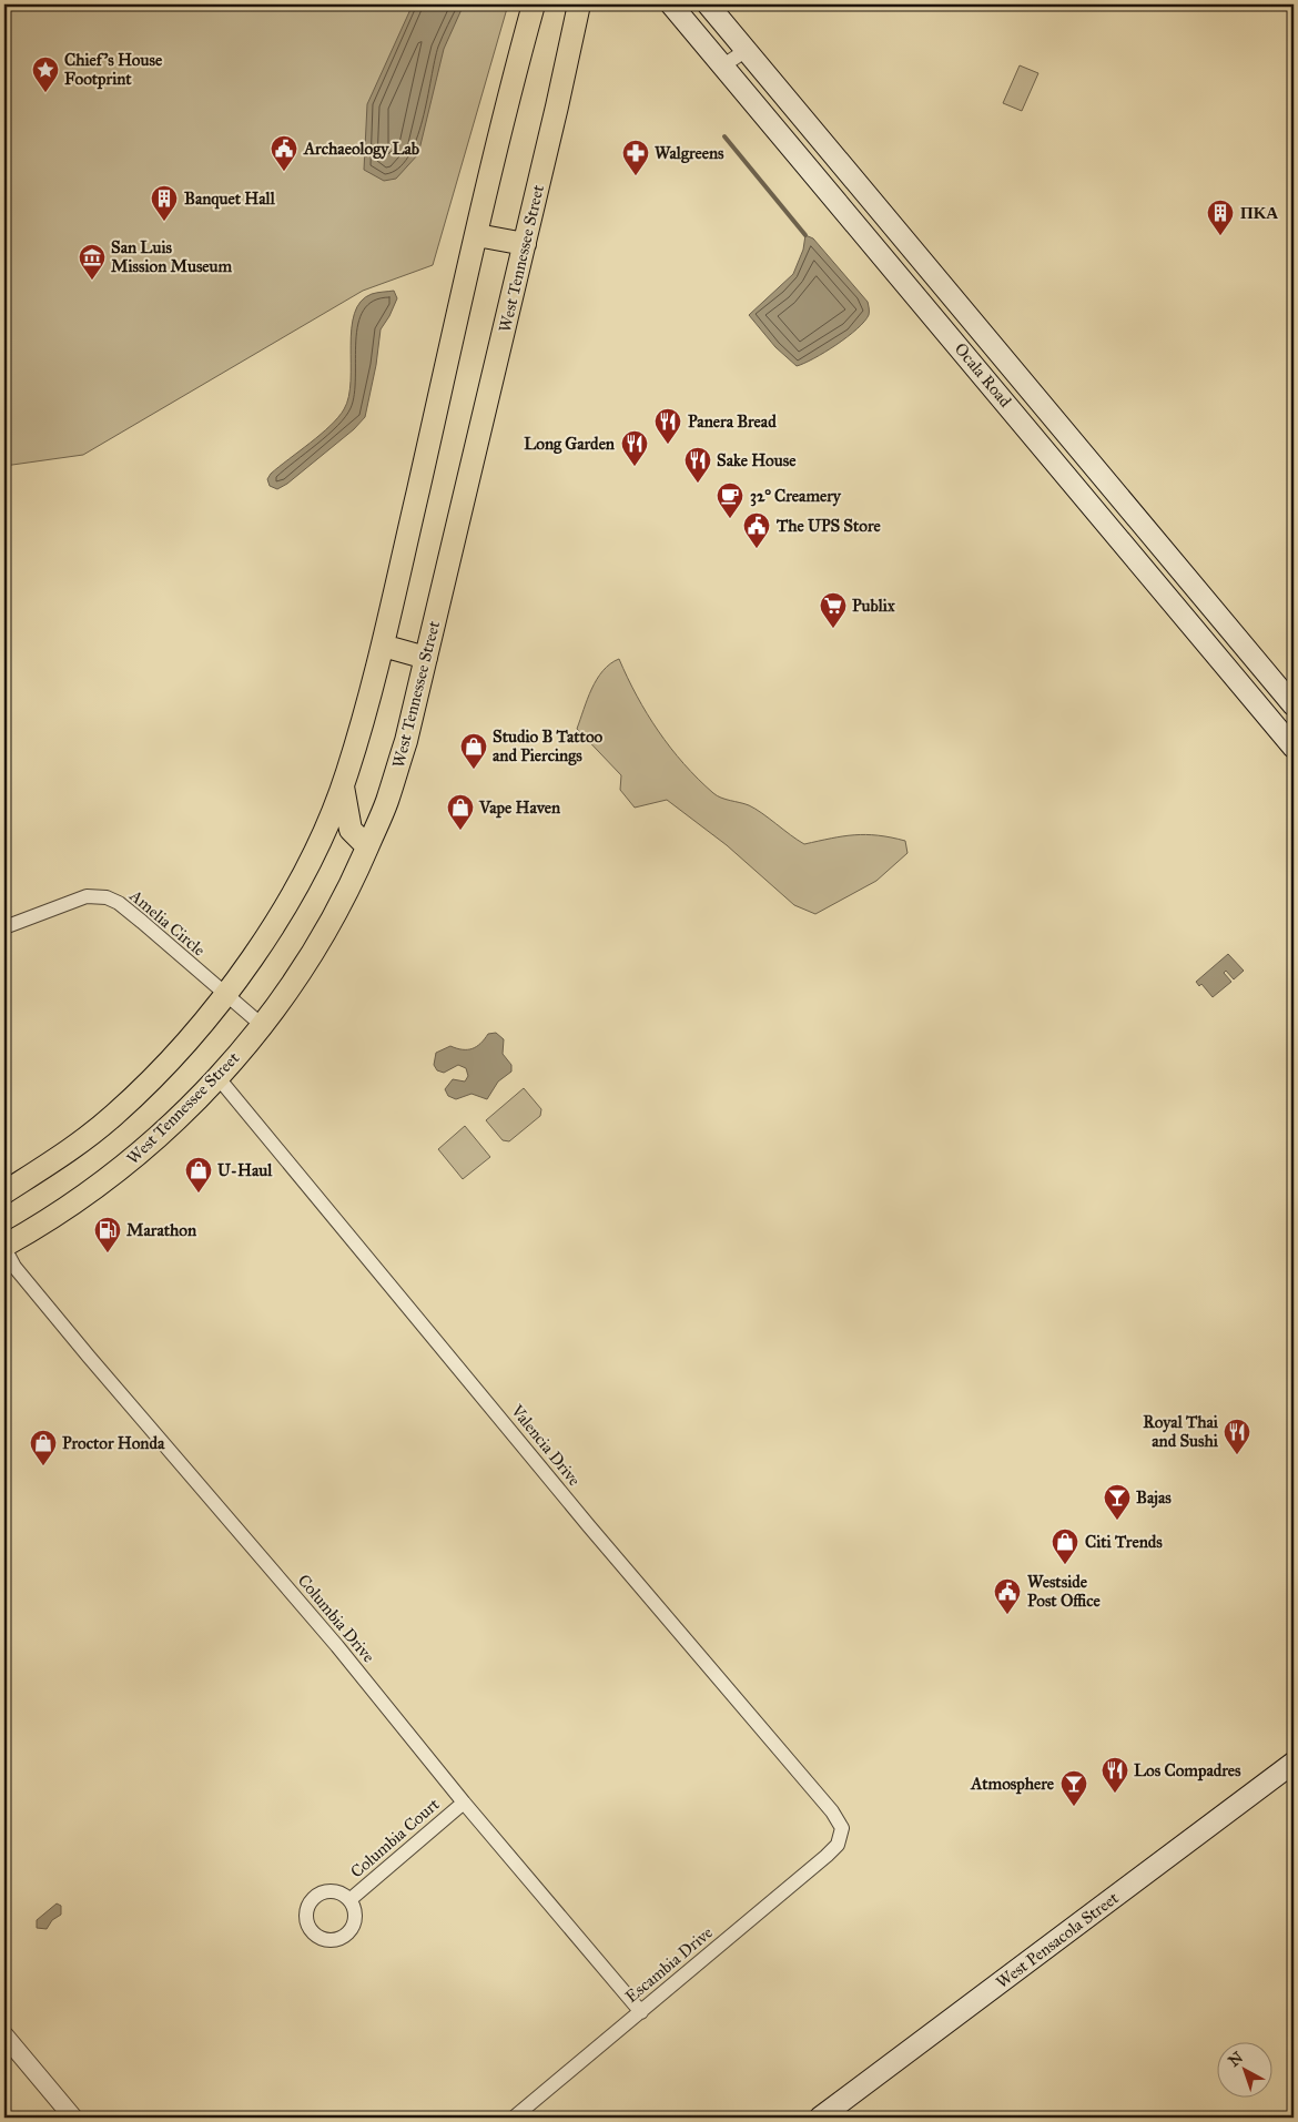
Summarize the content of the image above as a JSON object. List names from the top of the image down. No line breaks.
{"streets":{"main road":["West Tennessee Street","Ocala Road","West Pensacola Street"],"street":["Amelia Circle","Valencia Drive","Columbia Drive","Columbia Court","Escambia Drive"]},"crossings":[["West Tennessee Street","Amelia Circle"],["West Tennessee Street","Valencia Drive"],["West Tennessee Street","Columbia Drive"],["Valencia Drive","Escambia Drive"],["Columbia Drive","Columbia Court"],["Columbia Drive","Escambia Drive"]],"places":{"place":["Chief's House Footprint"],"public building":["Archaeology Lab","The UPS Store","Westside Post Office"],"pharmacy":["Walgreens"],"building":["Banquet Hall","ΠΚΑ"],"museum":["San Luis Mission Museum"],"restaurant":["Panera Bread","Long Garden","Sake House","Royal Thai and Sushi","Los Compadres"],"cafe":["32° Creamery"],"supermarket":["Publix"],"shop":["Studio B Tattoo and Piercings","Vape Haven","U-Haul","Proctor Honda","Citi Trends"],"fuel station":["Marathon"],"bar":["Bajas","Atmosphere"]},"north":"top left"}
